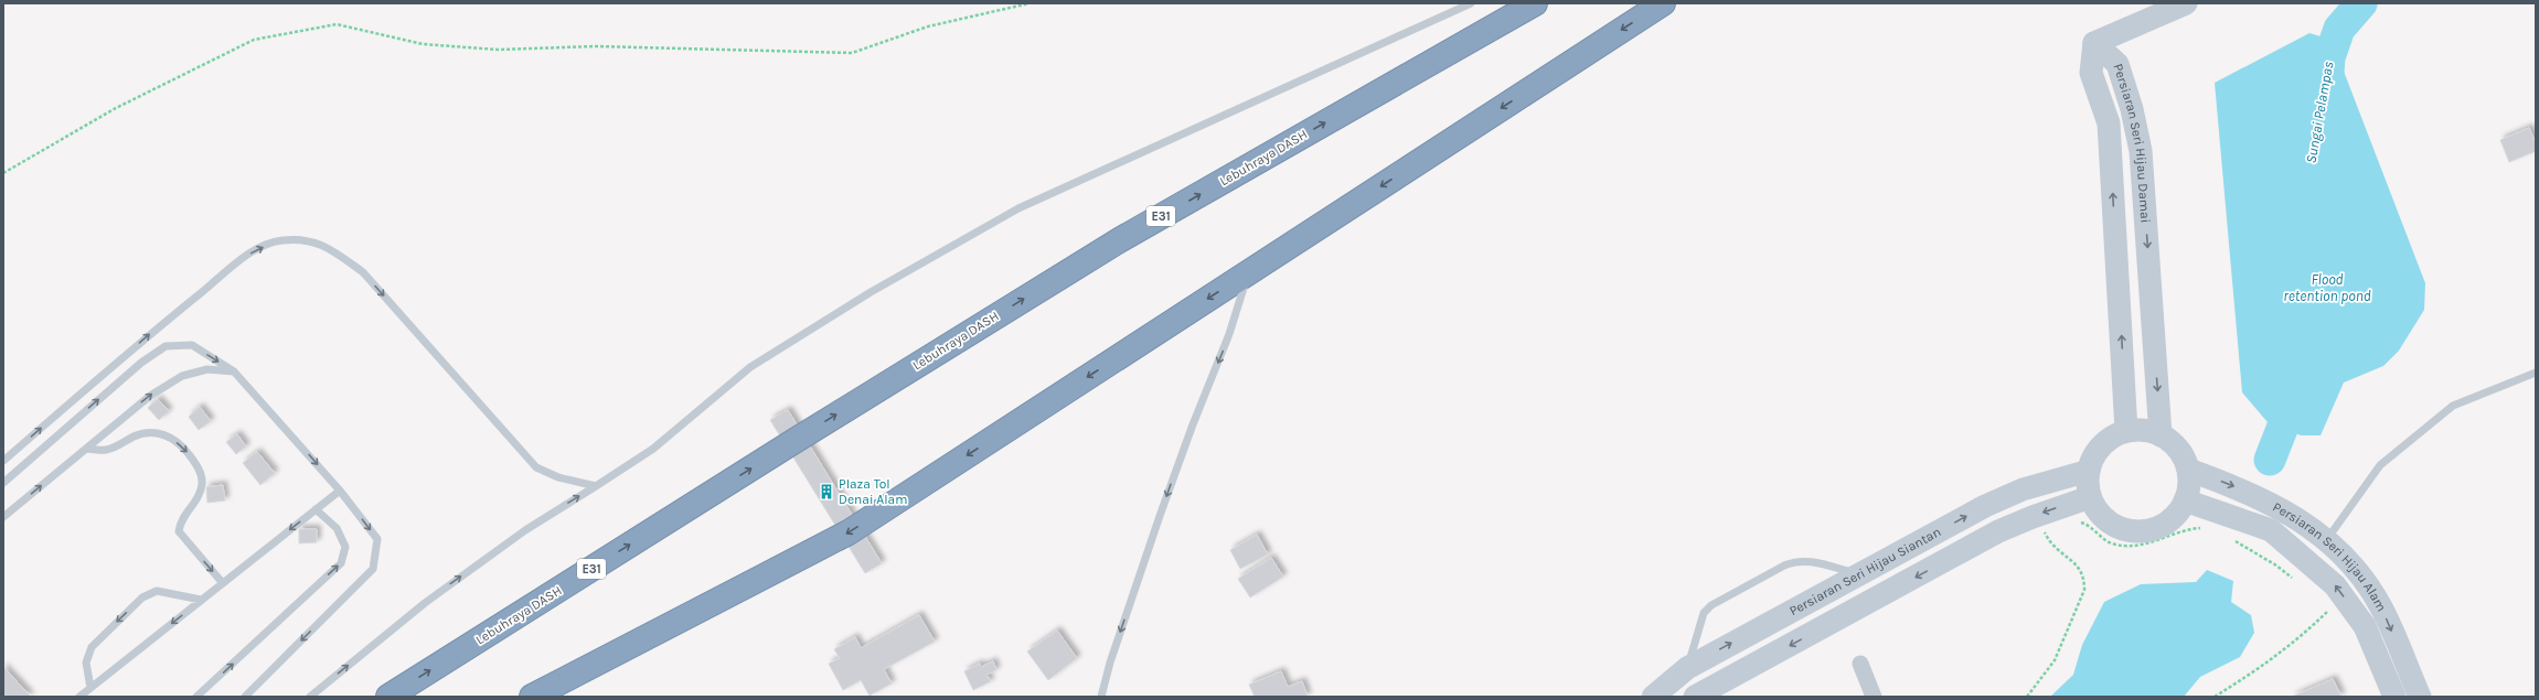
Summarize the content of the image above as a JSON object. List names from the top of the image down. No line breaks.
{"streets":{"highway":["Lebuhraya DASH","E31"],"street":["Persiaran Seri Hijau Damai","Persiaran Seri Hijau Alam","Persiaran Seri Hijau Siantan"]},"crossings":[["Persiaran Seri Hijau Damai","Persiaran Seri Hijau Alam"],["Persiaran Seri Hijau Damai","Persiaran Seri Hijau Siantan"],["Persiaran Seri Hijau Alam","Persiaran Seri Hijau Siantan"]],"water":["Sungai Pelampas","Flood retention pond"],"places":{"building":["Plaza Tol Denai Alam"]}}
